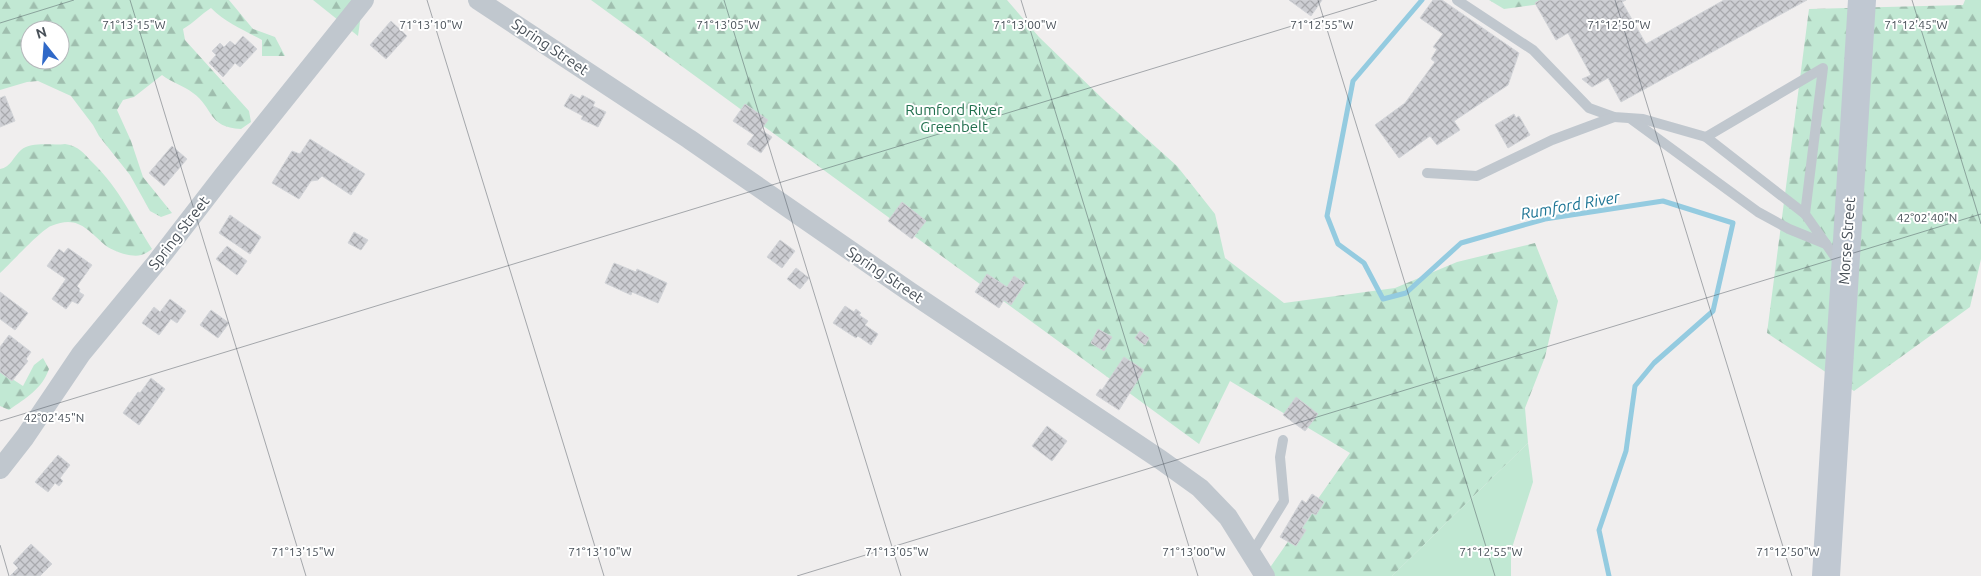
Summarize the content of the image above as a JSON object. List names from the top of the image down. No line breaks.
{"streets":{"street":["Spring Street","Morse Street"]},"water":["Rumford River"],"parks":["Rumford River Greenbelt"],"north":"top","coordinates":["71°13'15\"W","71°13'10\"W","71°13'05\"W","71°13'00\"W","71°12'55\"W","71°12'50\"W","71°12'45\"W","42°02'40\"N","42°02'45\"N"]}
